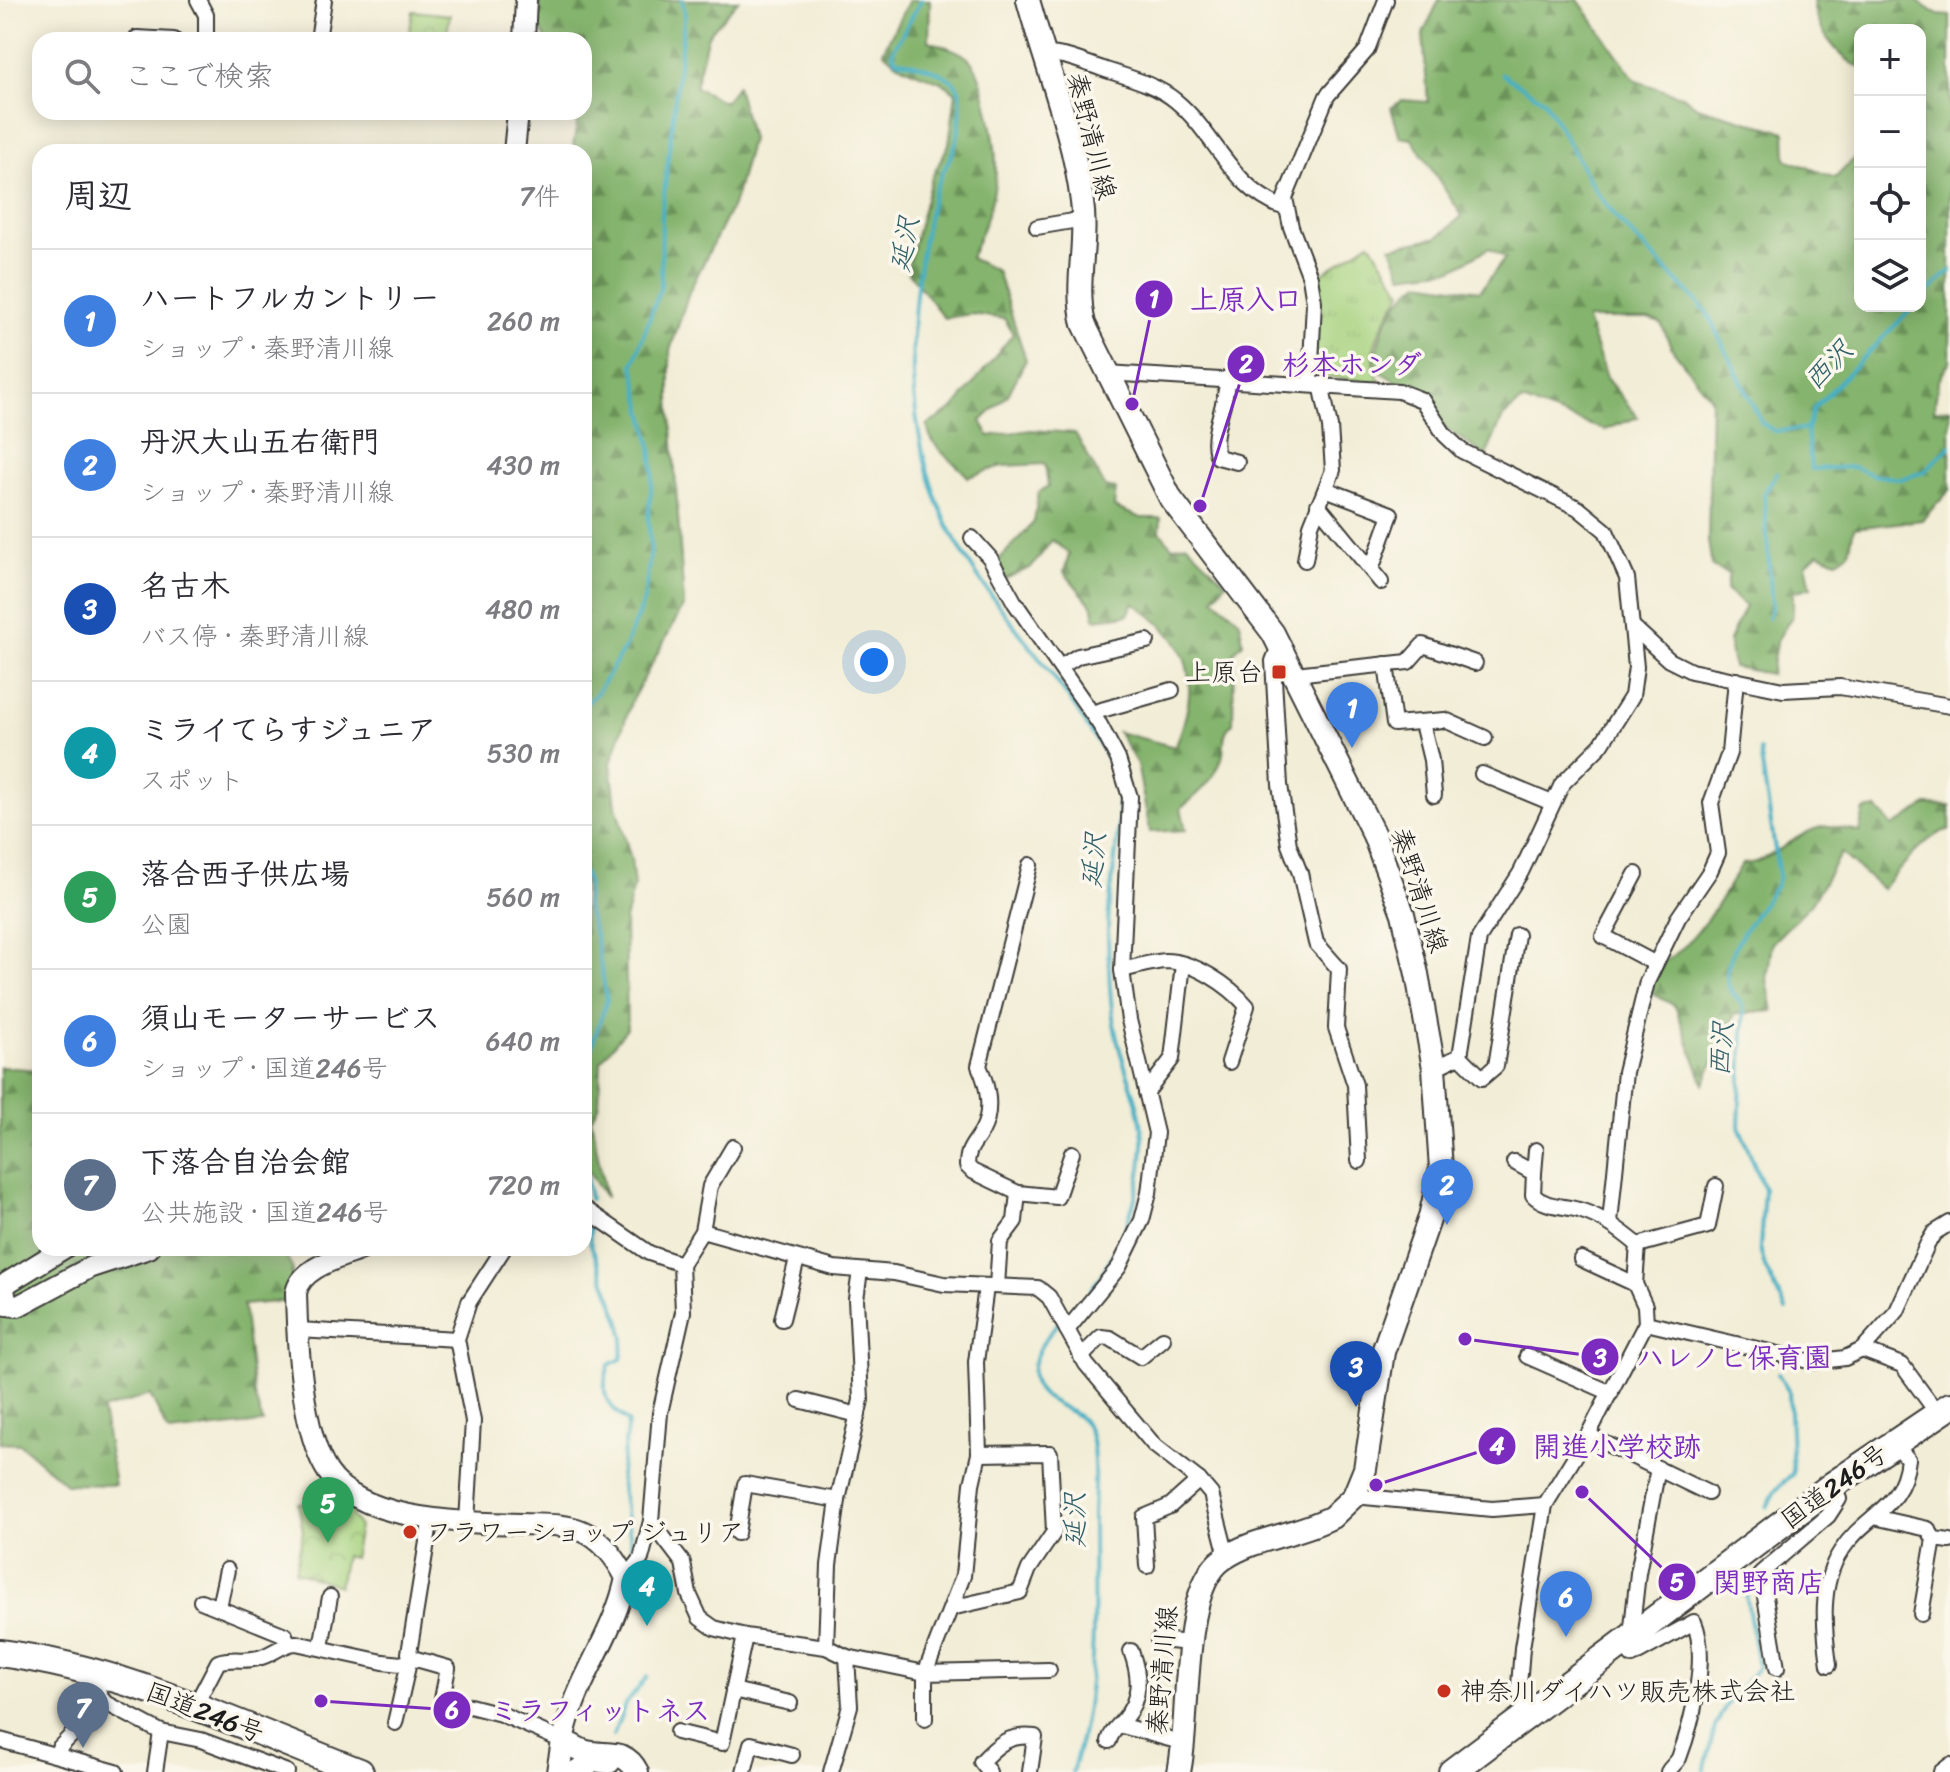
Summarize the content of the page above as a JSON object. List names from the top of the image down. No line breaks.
{"streets":{"highway":["国道246号"],"main road":["秦野清川線"]},"water":["延沢","西沢"],"places":{"other":["上原入口","杉本ホンダ","ハレノヒ保育園","開進小学校跡","関野商店","フラワーショップ ジュリア","神奈川ダイハツ販売株式会社","ミラフィットネス"],"transit":["上原台"]},"page":{"map_buttons":["+","−"],"search":"ここで検索","heading":["周辺","7件"],"list":[{"mark":"1","name":"ハートフルカントリー","note":"ショップ · 秦野清川線","value":"260 m"},{"mark":"2","name":"丹沢大山五右衛門","note":"ショップ · 秦野清川線","value":"430 m"},{"mark":"3","name":"名古木","note":"バス停 · 秦野清川線","value":"480 m"},{"mark":"4","name":"ミライてらすジュニア","note":"スポット","value":"530 m"},{"mark":"5","name":"落合西子供広場","note":"公園","value":"560 m"},{"mark":"6","name":"須山モーターサービス","note":"ショップ · 国道246号","value":"640 m"},{"mark":"7","name":"下落合自治会館","note":"公共施設 · 国道246号","value":"720 m"}],"pins":["1","2","3","5","4","6","7"]}}
